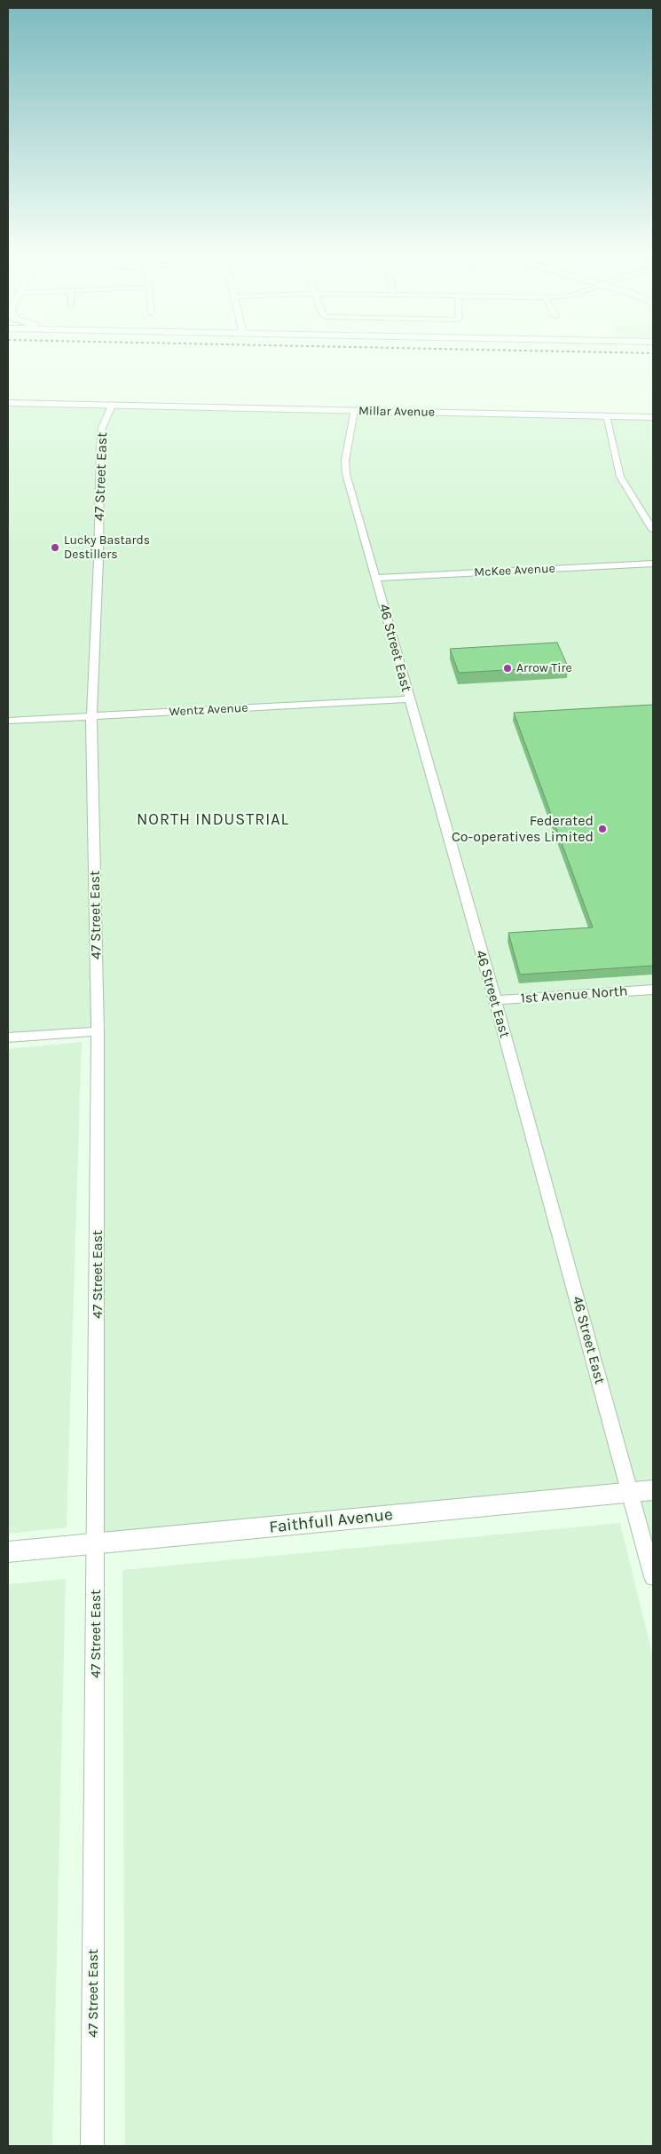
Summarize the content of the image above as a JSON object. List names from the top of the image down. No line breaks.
{"streets":{"street":["Millar Avenue","47 Street East","McKee Avenue","46 Street East","Wentz Avenue","1st Avenue North","Faithfull Avenue"]},"crossings":[["Millar Avenue","47 Street East"],["Millar Avenue","46 Street East"],["47 Street East","Wentz Avenue"],["47 Street East","Faithfull Avenue"],["McKee Avenue","46 Street East"],["46 Street East","Wentz Avenue"],["46 Street East","1st Avenue North"],["46 Street East","Faithfull Avenue"]],"districts":["NORTH INDUSTRIAL"],"places":["Lucky Bastards Destillers","Arrow Tire","Federated Co-operatives Limited"]}
